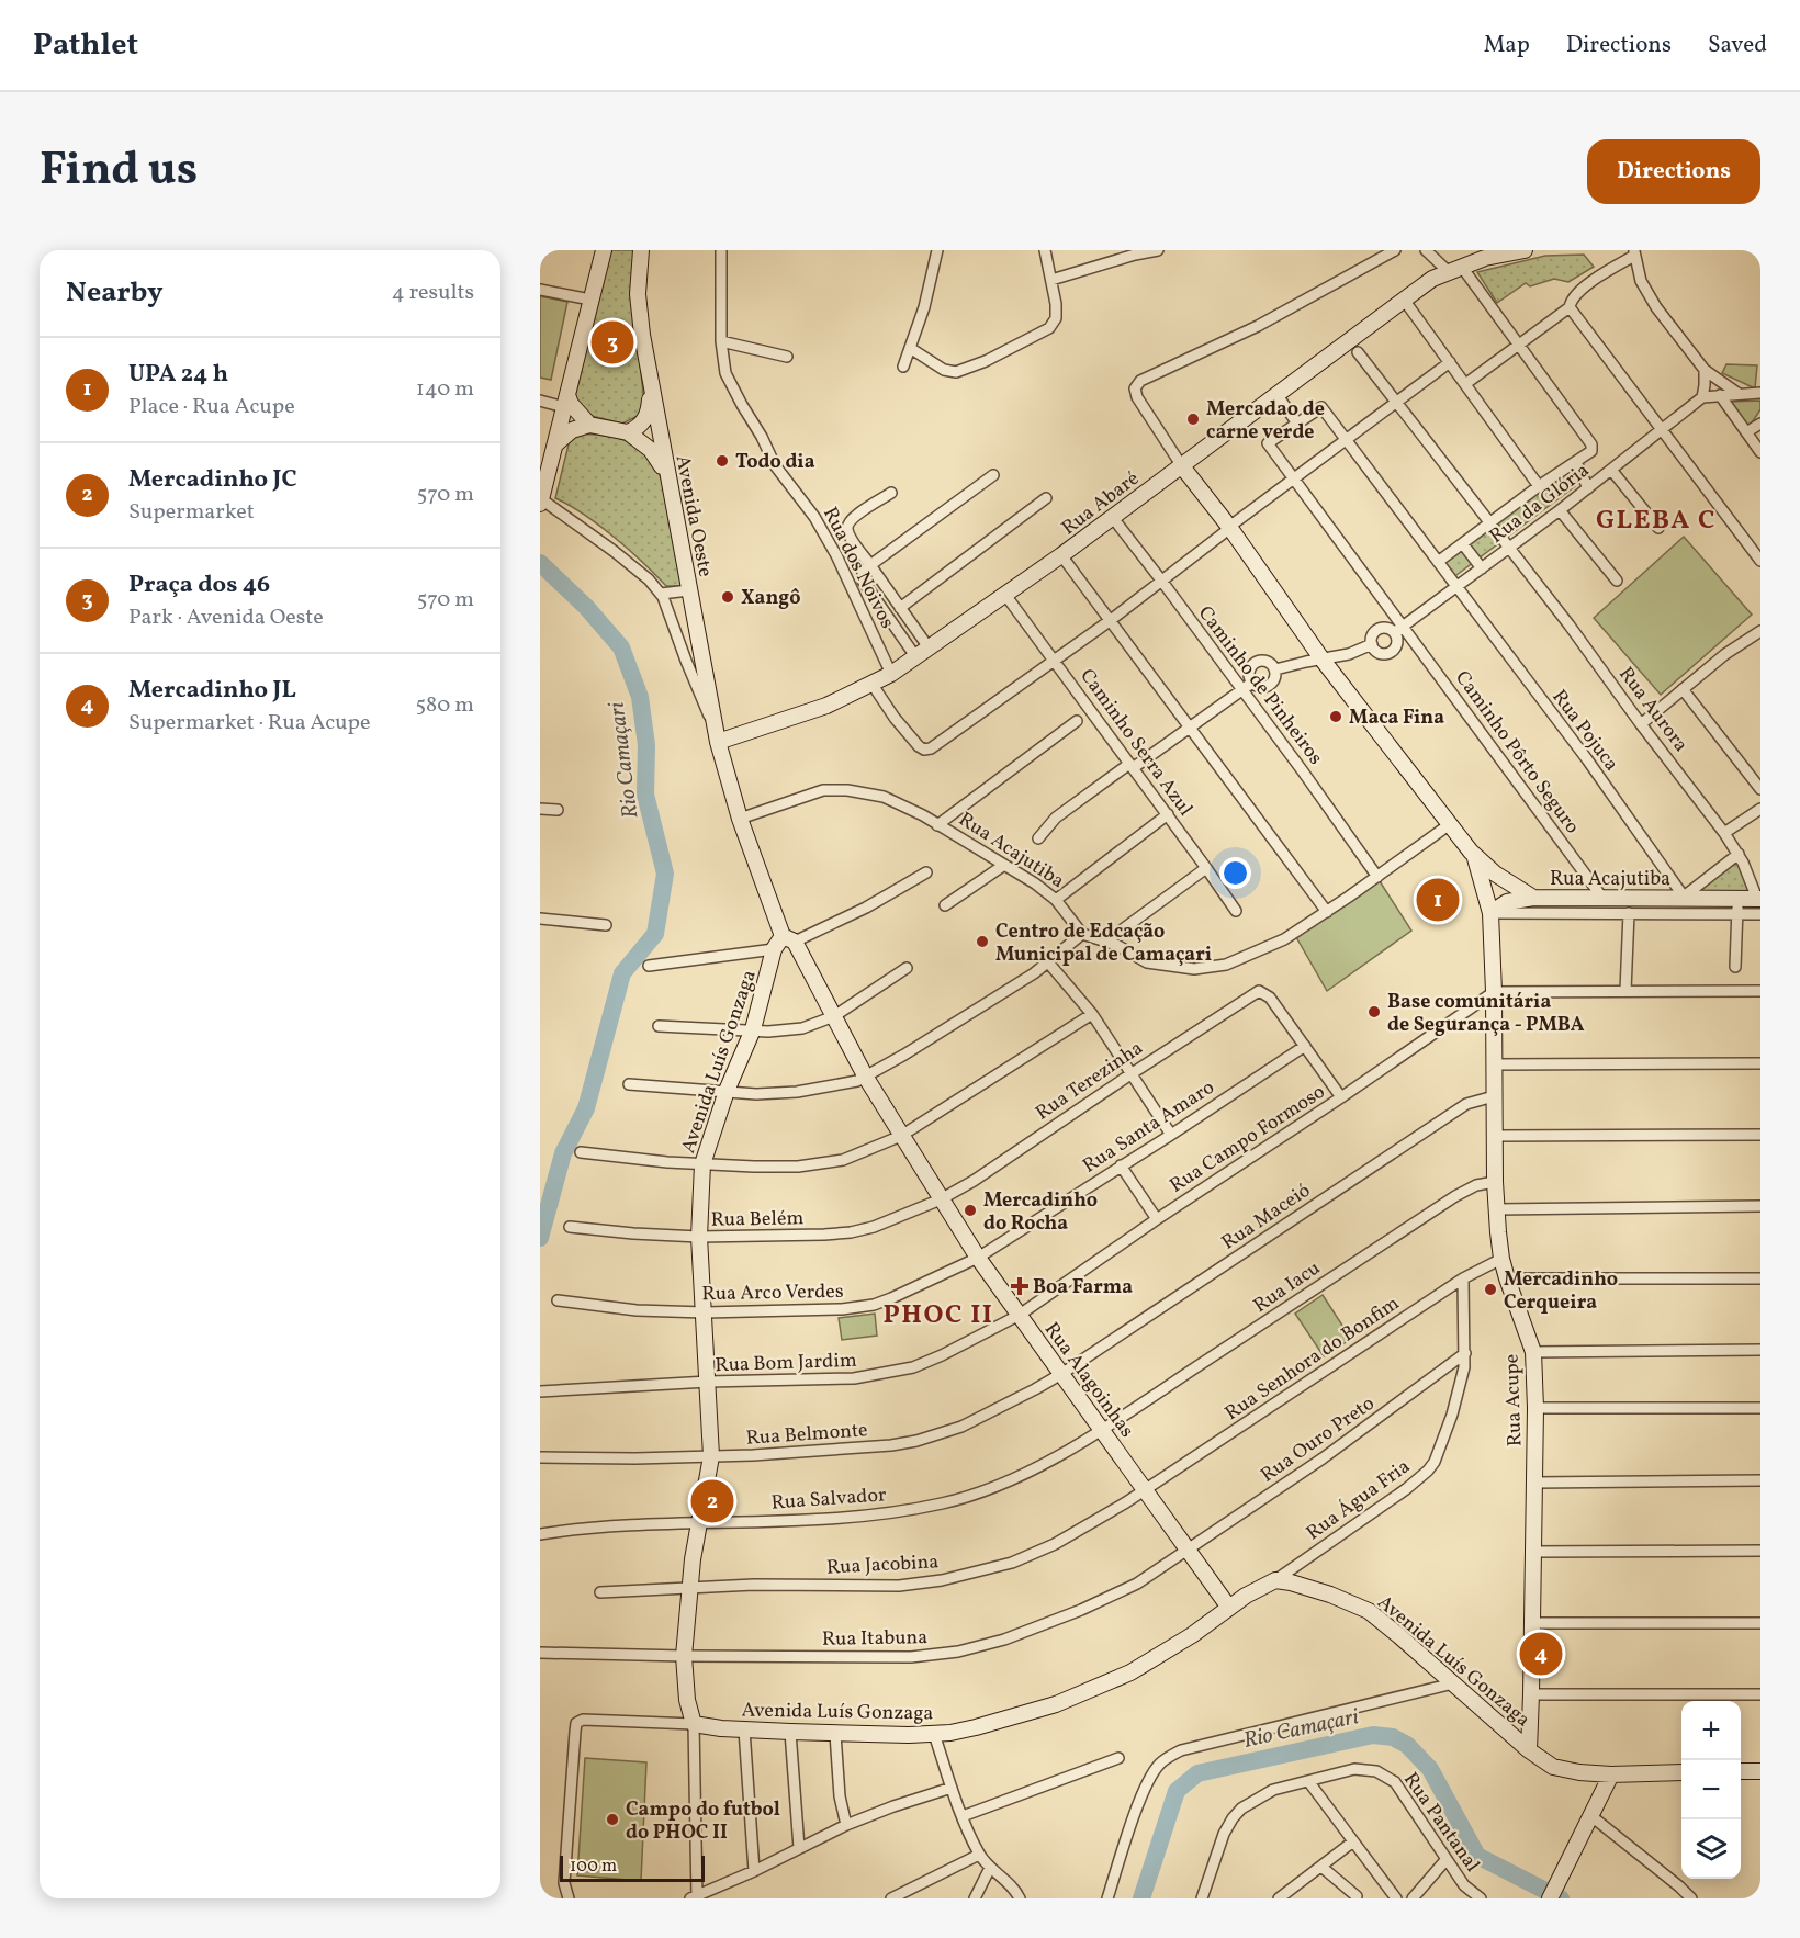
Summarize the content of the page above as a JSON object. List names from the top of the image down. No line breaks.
{"streets":{"street":["Rua Abaré","Rua da Glória","Avenida Oeste","Rua dos Noivos","Caminho de Pinheiros","Rua Aurora","Rua Pojuca","Caminho Serra Azul","Caminho Pôrto Seguro","Rua Acajutiba","Avenida Luís Gonzaga","Rua Terezinha","Rua Santa Amaro","Rua Campo Formoso","Rua Maceió","Rua Belém","Rua Iacu","Rua Arco Verdes","Rua Senhora do Bonfim","Rua Bom Jardim","Rua Alagoinhas","Rua Acupe","Rua Belmonte","Rua Ouro Preto","Rua Salvador","Rua Água Fria","Rua Jacobina","Rua Itabuna","Rua Pantanal"]},"crossings":[["Rua Abaré","Avenida Oeste"],["Rua Abaré","Rua dos Noivos"],["Rua Abaré","Caminho de Pinheiros"],["Rua Abaré","Caminho Serra Azul"],["Rua Abaré","Rua Acajutiba"],["Rua da Glória","Rua Aurora"],["Rua da Glória","Rua Pojuca"],["Rua da Glória","Caminho Pôrto Seguro"],["Avenida Oeste","Rua Acajutiba"],["Avenida Oeste","Avenida Luís Gonzaga"],["Avenida Oeste","Rua Alagoinhas"],["Rua Aurora","Rua Acajutiba"],["Rua Pojuca","Caminho Pôrto Seguro"],["Rua Pojuca","Rua Acajutiba"],["Caminho Pôrto Seguro","Rua Acajutiba"],["Rua Acajutiba","Rua Acupe"],["Avenida Luís Gonzaga","Rua Belém"],["Avenida Luís Gonzaga","Rua Arco Verdes"],["Avenida Luís Gonzaga","Rua Bom Jardim"],["Avenida Luís Gonzaga","Rua Alagoinhas"],["Avenida Luís Gonzaga","Rua Acupe"],["Avenida Luís Gonzaga","Rua Belmonte"],["Avenida Luís Gonzaga","Rua Salvador"],["Avenida Luís Gonzaga","Rua Água Fria"],["Avenida Luís Gonzaga","Rua Jacobina"],["Avenida Luís Gonzaga","Rua Itabuna"],["Rua Terezinha","Rua Santa Amaro"],["Rua Terezinha","Rua Belém"],["Rua Terezinha","Rua Alagoinhas"],["Rua Santa Amaro","Rua Arco Verdes"],["Rua Santa Amaro","Rua Alagoinhas"],["Rua Campo Formoso","Rua Bom Jardim"],["Rua Campo Formoso","Rua Alagoinhas"],["Rua Campo Formoso","Rua Acupe"],["Rua Maceió","Rua Alagoinhas"],["Rua Maceió","Rua Acupe"],["Rua Maceió","Rua Belmonte"],["Rua Belém","Rua Alagoinhas"],["Rua Iacu","Rua Alagoinhas"],["Rua Iacu","Rua Acupe"],["Rua Iacu","Rua Salvador"],["Rua Arco Verdes","Rua Alagoinhas"],["Rua Senhora do Bonfim","Rua Alagoinhas"],["Rua Senhora do Bonfim","Rua Acupe"],["Rua Senhora do Bonfim","Rua Água Fria"],["Rua Senhora do Bonfim","Rua Jacobina"],["Rua Bom Jardim","Rua Alagoinhas"],["Rua Alagoinhas","Rua Belmonte"],["Rua Alagoinhas","Rua Ouro Preto"],["Rua Alagoinhas","Rua Salvador"],["Rua Alagoinhas","Rua Jacobina"],["Rua Alagoinhas","Rua Itabuna"],["Rua Ouro Preto","Rua Água Fria"],["Rua Ouro Preto","Rua Itabuna"]],"districts":["GLEBA C","PHOC II"],"water":["Rio Camaçari"],"places":{"other":["Mercadao de carne verde","Todo dia","Xangô","Maca Fina","Centro de Edcação Municipal de Camaçari","Base comunitária de Segurança - PMBA","Mercadinho do Rocha","Mercadinho Cerqueira","Campo do futbol do PHOC II"],"health":["Boa Farma"]},"scale_bar":"100 m","page":{"header":"Pathlet","nav":["Map","Directions","Saved"],"title":"Find us","buttons":"Directions","heading":["Nearby","4 results"],"pins":["3","1","2","4"],"list":[{"mark":"1","name":"UPA 24 h","note":"Place · Rua Acupe","value":"140 m"},{"mark":"2","name":"Mercadinho JC","note":"Supermarket","value":"570 m"},{"mark":"3","name":"Praça dos 46","note":"Park · Avenida Oeste","value":"570 m"},{"mark":"4","name":"Mercadinho JL","note":"Supermarket · Rua Acupe","value":"580 m"}],"map_buttons":["+","−"],"scale":"100 m"}}
